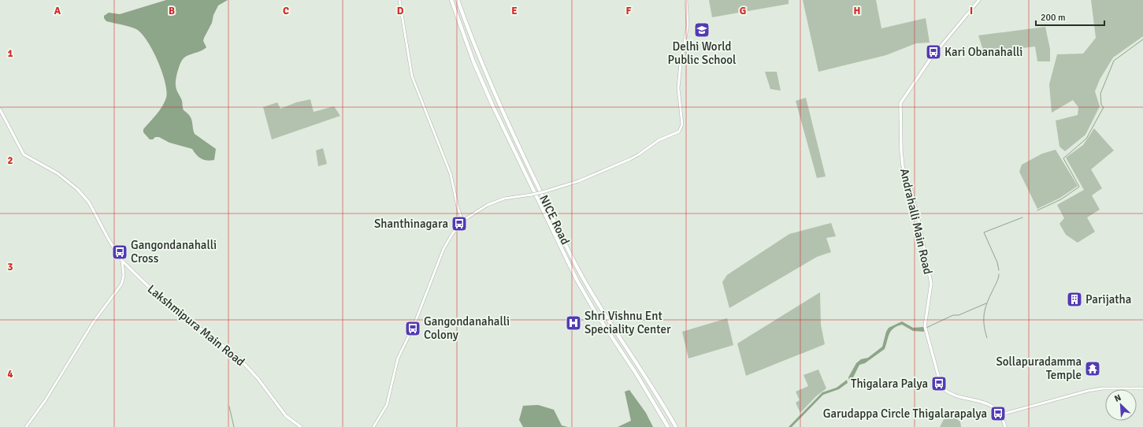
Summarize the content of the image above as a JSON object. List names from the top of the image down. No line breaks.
{"streets":{"highway":["NICE Road"],"main road":["Andrahalli Main Road","Lakshmipura Main Road"]},"places":{"school or university":["Delhi World Public School"],"bus stop":["Kari Obanahalli","Shanthinagara","Gangondanahalli Cross","Gangondanahalli Colony","Thigalara Palya","Garudappa Circle Thigalarapalya"],"building":["Parijatha"],"hospital":["Shri Vishnu Ent Speciality Center"],"temple":["Sollapuradamma Temple"]},"scale_bar":"200 m","north":"top left","grid":{"columns":["A","B","C","D","E","F","G","H","I"],"rows":["1","2","3","4"]}}
